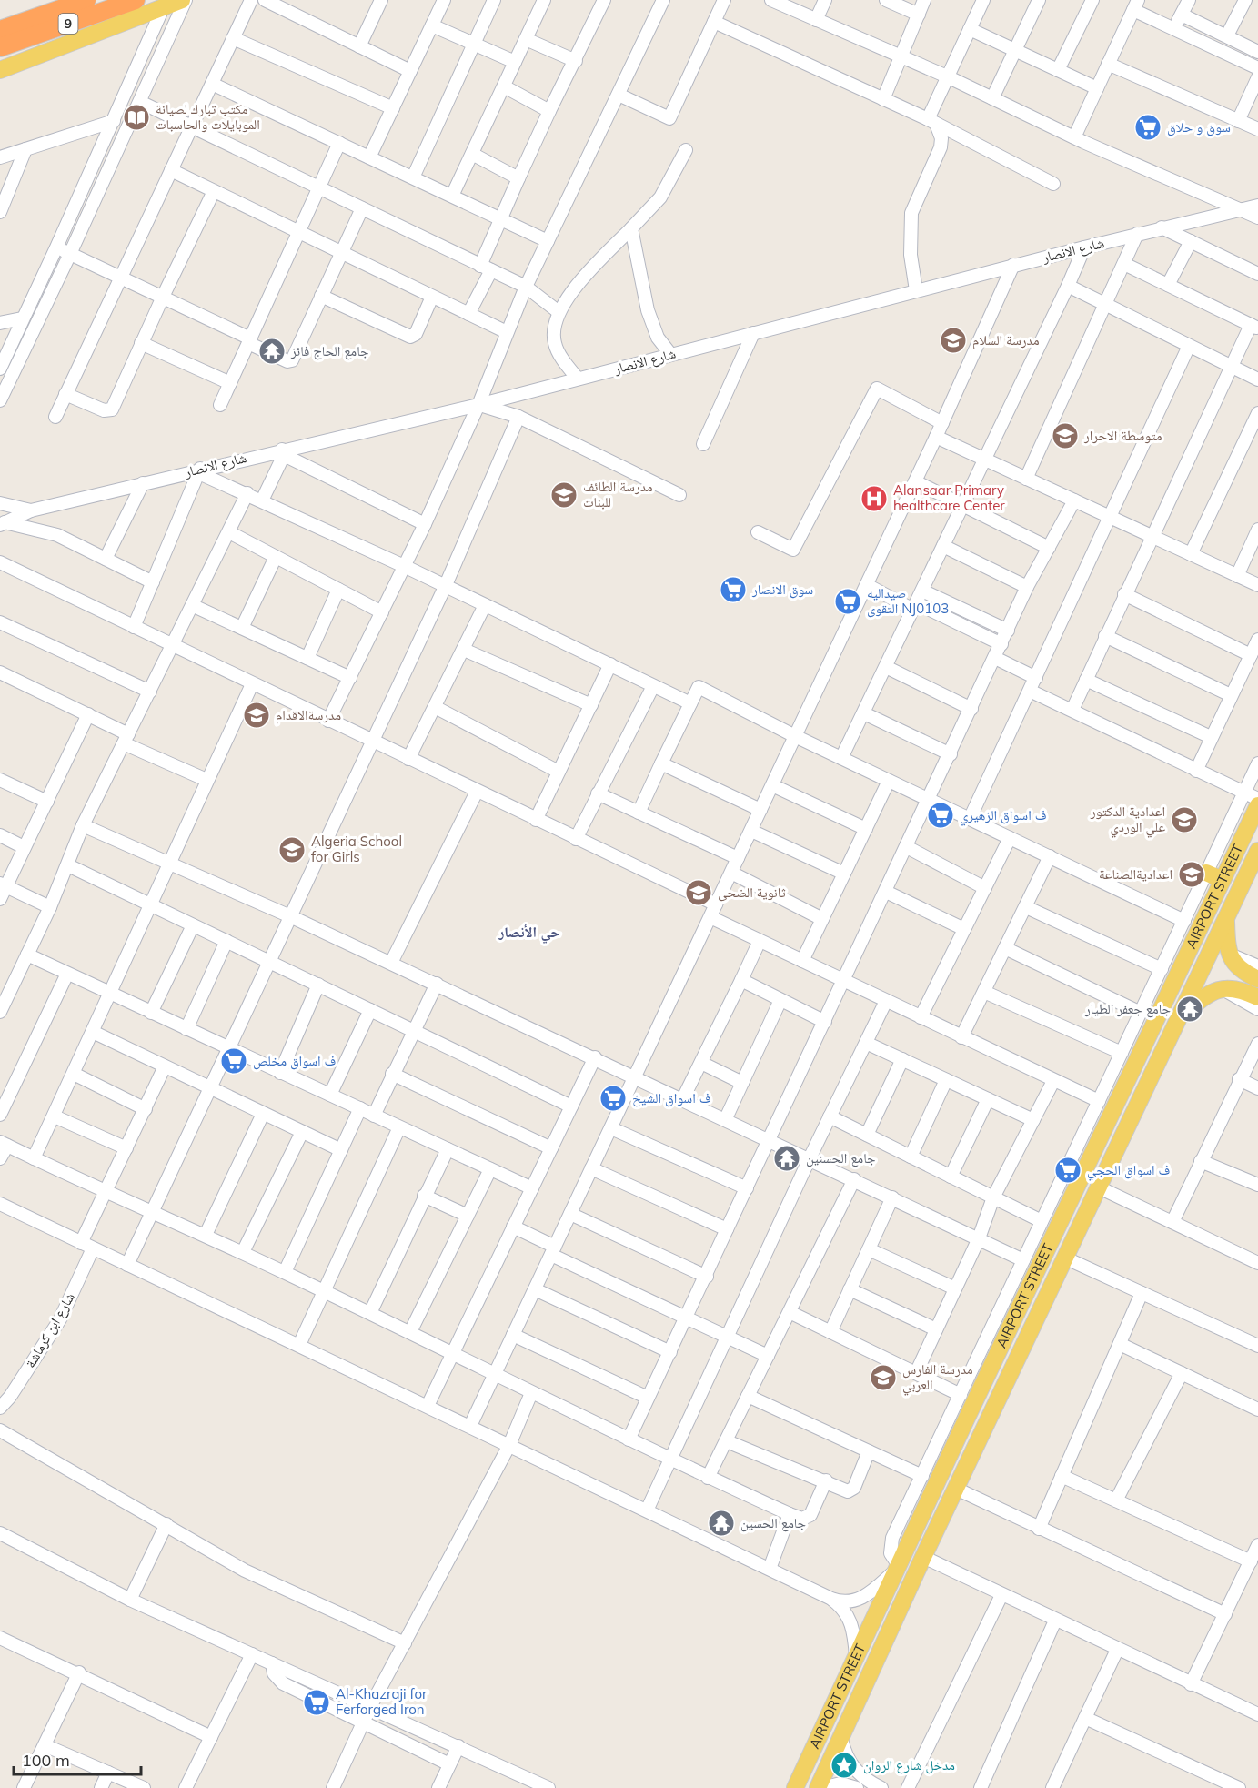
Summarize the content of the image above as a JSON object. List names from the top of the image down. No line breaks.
{"streets":{"highway":["9"],"main road":["AIRPORT STREET"],"street":["شارع الانصار","شارع ابن كرماشة"]},"districts":["حي الأنصار"],"places":{"library":["مكتب تبارك لصيانة الموبايلات والحاسبات"],"supermarket":["سوق و حلاق","سوق الانصار","صيداليه التقوى NJ0103","ف اسواق الزهيري","ف اسواق مخلص","ف اسواق الشيخ","ف اسواق الحجي","Al-Khazraji for Ferforged Iron"],"school or university":["مدرسة السلام","متوسطة الاحرار","مدرسة الطائف للبنات","مدرسةالاقدام","اعدادية الدكتور علي الوردي","Algeria School for Girls","اعداديةالصناعة","ثانوية الضحى","مدرسة الفارس العربي"],"temple":["جامع الحاج فائز","جامع جعفر الطيار","جامع الحسنين","جامع الحسين"],"hospital":["Alansaar Primary healthcare Center"],"place":["مدخل شارع الروان"]},"scale_bar":"100 m"}
